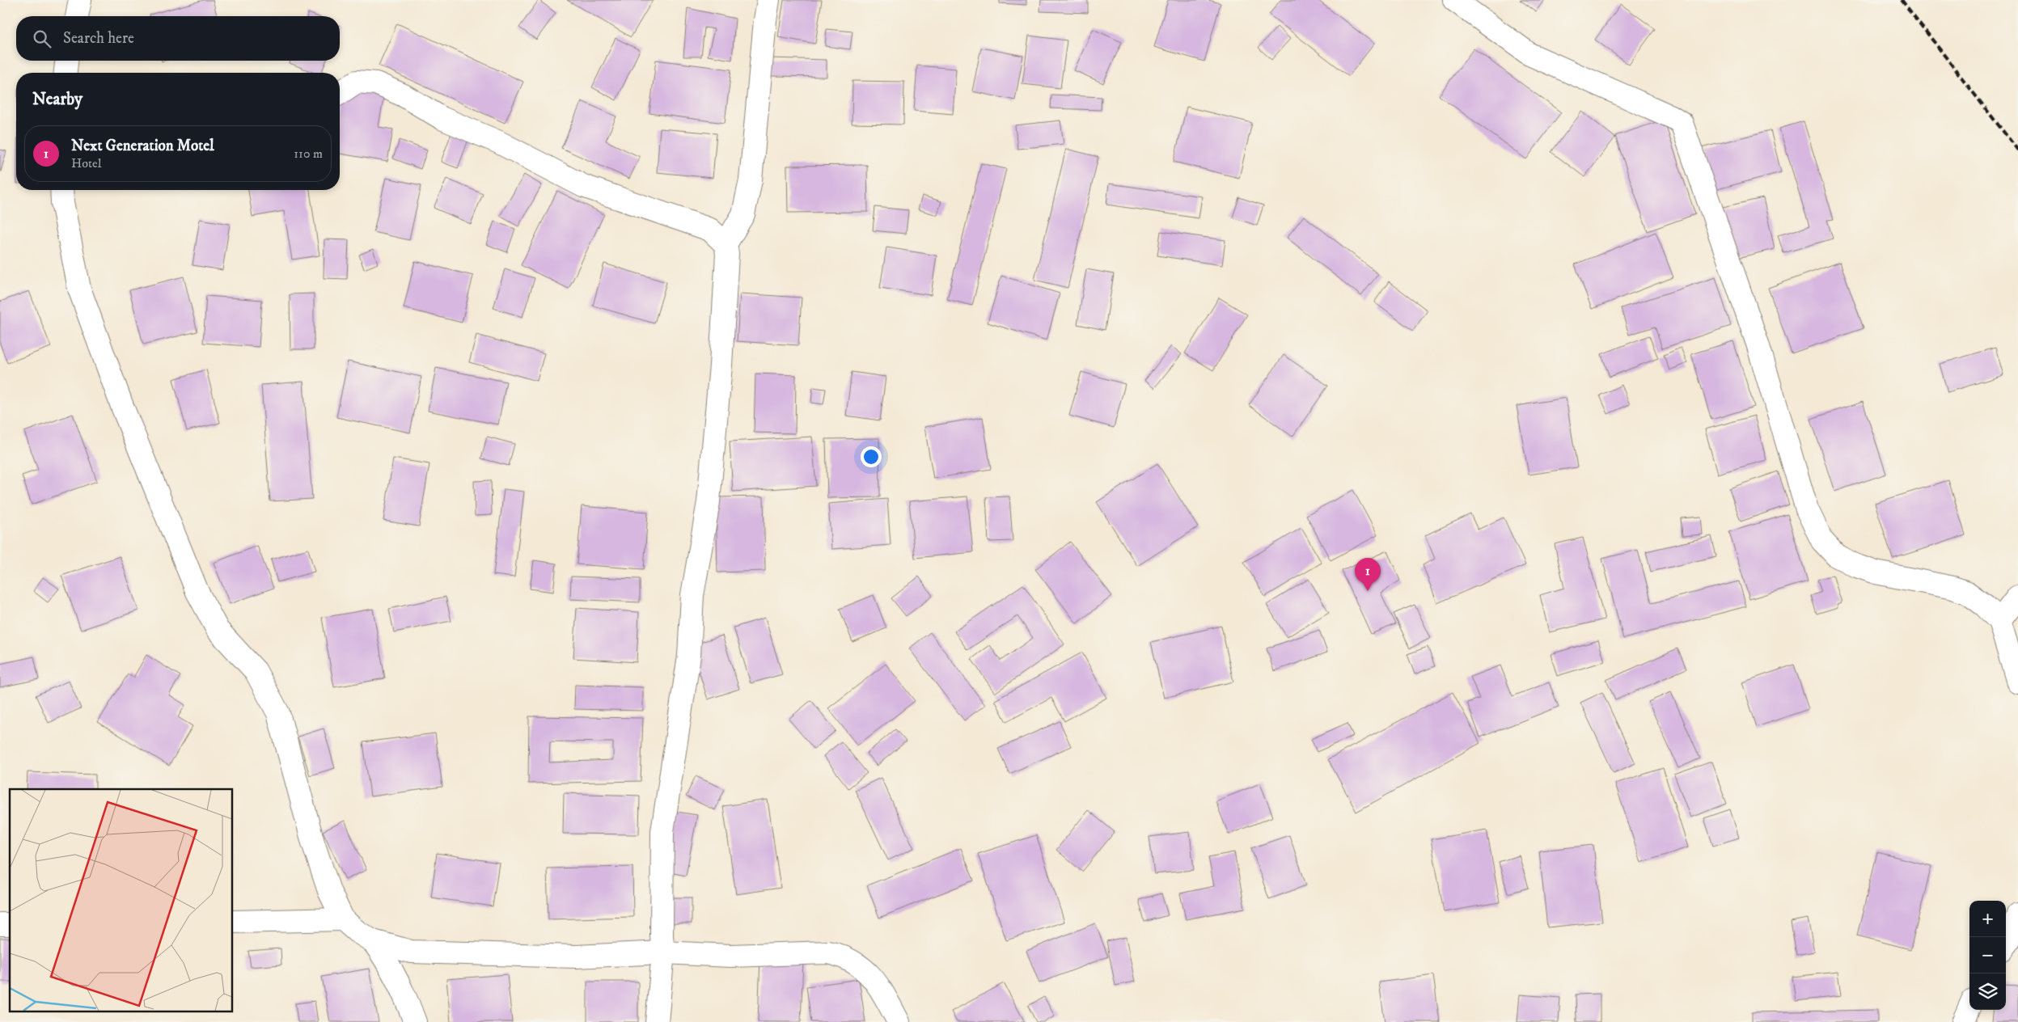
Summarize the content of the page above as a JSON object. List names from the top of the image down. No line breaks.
{"page":{"search":"Search here","heading":"Nearby","list":[{"mark":"1","name":"Next Generation Motel","note":"Hotel","value":"110 m"}],"pins":"1","map_buttons":["+","−"]}}
